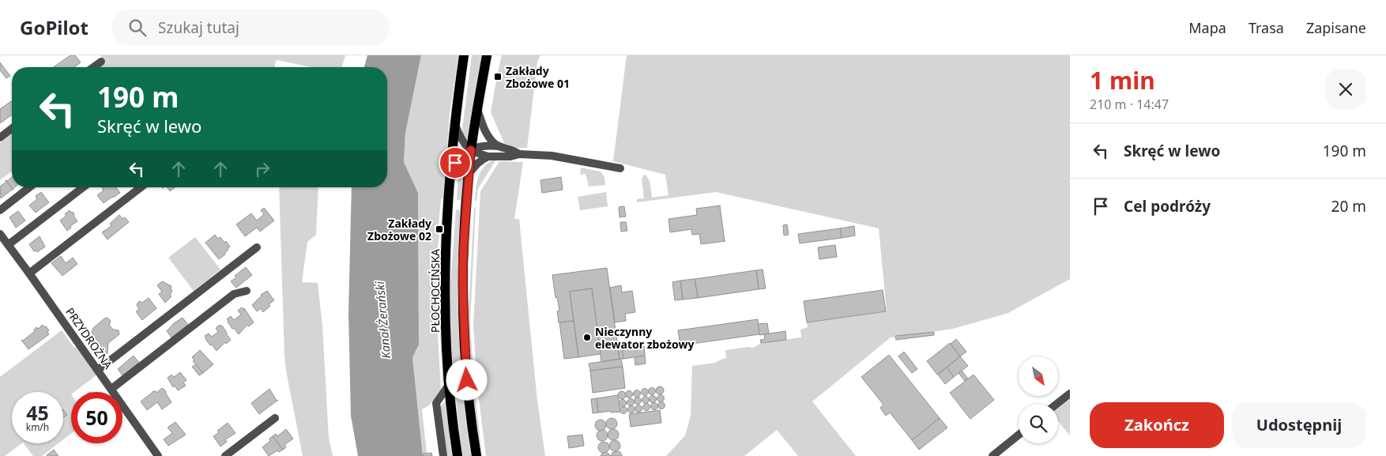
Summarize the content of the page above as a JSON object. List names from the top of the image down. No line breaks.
{"streets":{"main road":["PŁOCHOCIŃSKA"],"street":["PRZYDROŻNA"]},"water":["Kanał Żerański"],"places":{"transit":["Zakłady Zbożowe 01","Zakłady Zbożowe 02"],"other":["Nieczynny elewator zbożowy"]},"north":"bottom right","page":{"header":"GoPilot","search":"Szukaj tutaj","nav":["Mapa","Trasa","Zapisane"],"heading":["1 min","210 m · 14:47"],"turn":["190 m","Skręć w lewo"],"list":[{"name":"Skręć w lewo","value":"190 m"},{"name":"Cel podróży","value":"20 m"}],"speed":"45 km/h","limit":"50","buttons":["Zakończ","Udostępnij"]}}
